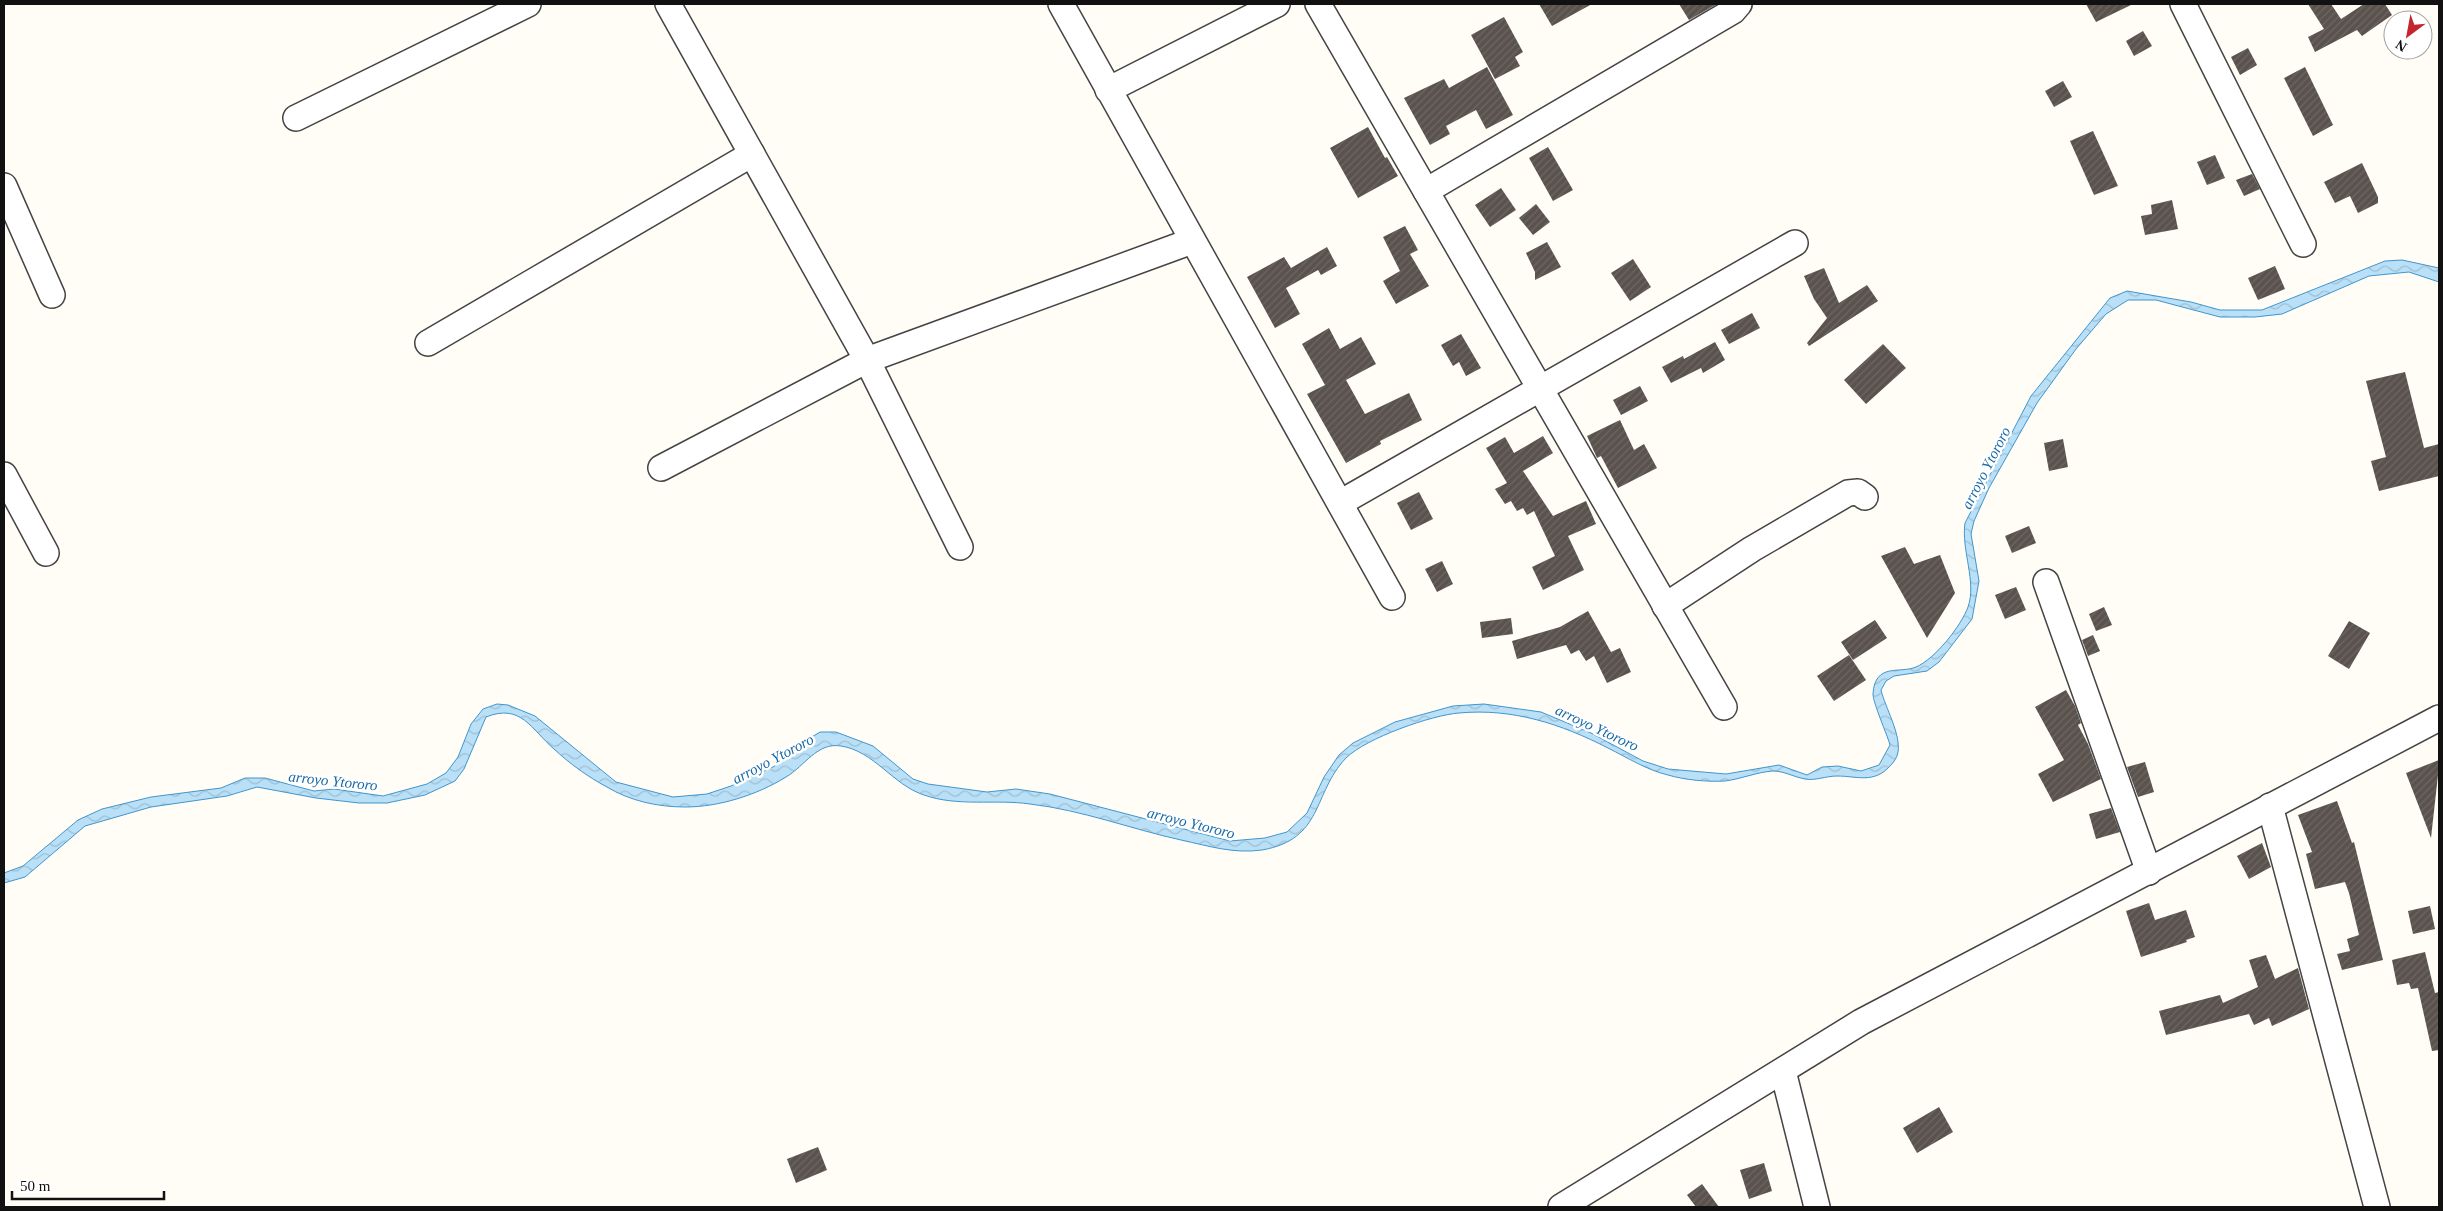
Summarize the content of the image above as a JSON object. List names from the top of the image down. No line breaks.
{"water":["arroyo Ytororo"],"scale_bar":"50 m","north":"bottom left"}
